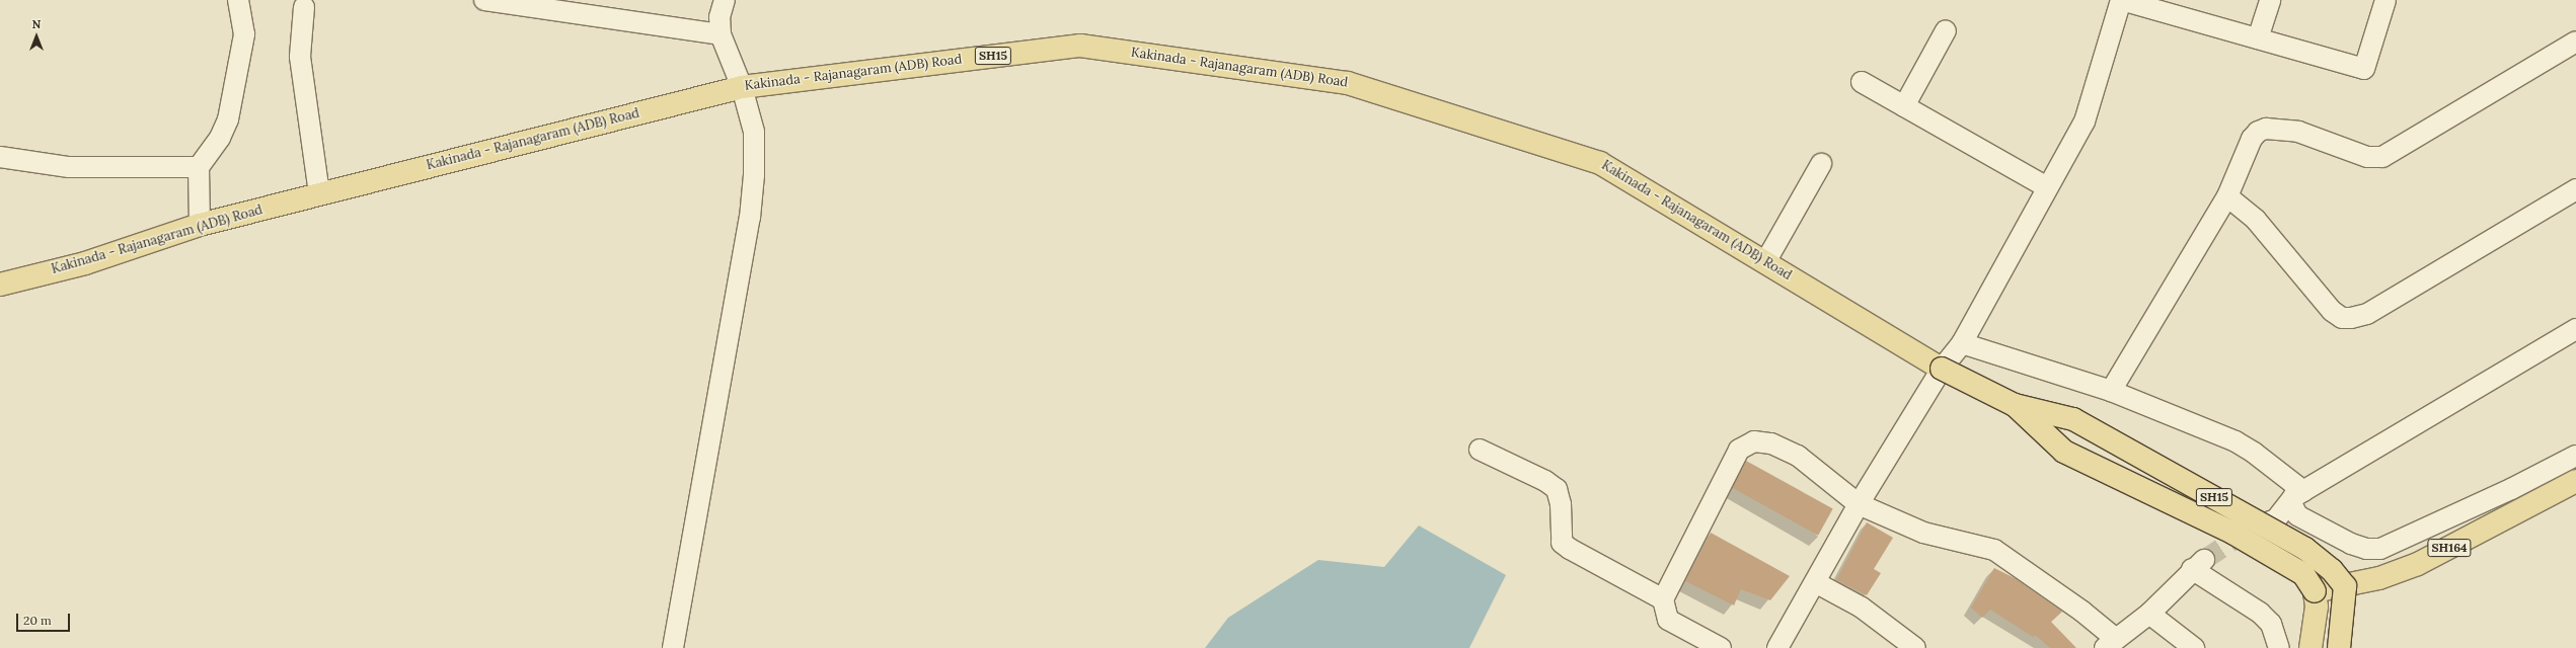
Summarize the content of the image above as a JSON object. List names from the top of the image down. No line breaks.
{"streets":{"main road":["SH15","Kakinada - Rajanagaram (ADB) Road","SH164"]},"crossings":[["SH15","Kakinada - Rajanagaram (ADB) Road"],["SH15","SH164"],["Kakinada - Rajanagaram (ADB) Road","SH164"]],"scale_bar":"20 m","north":"top"}
